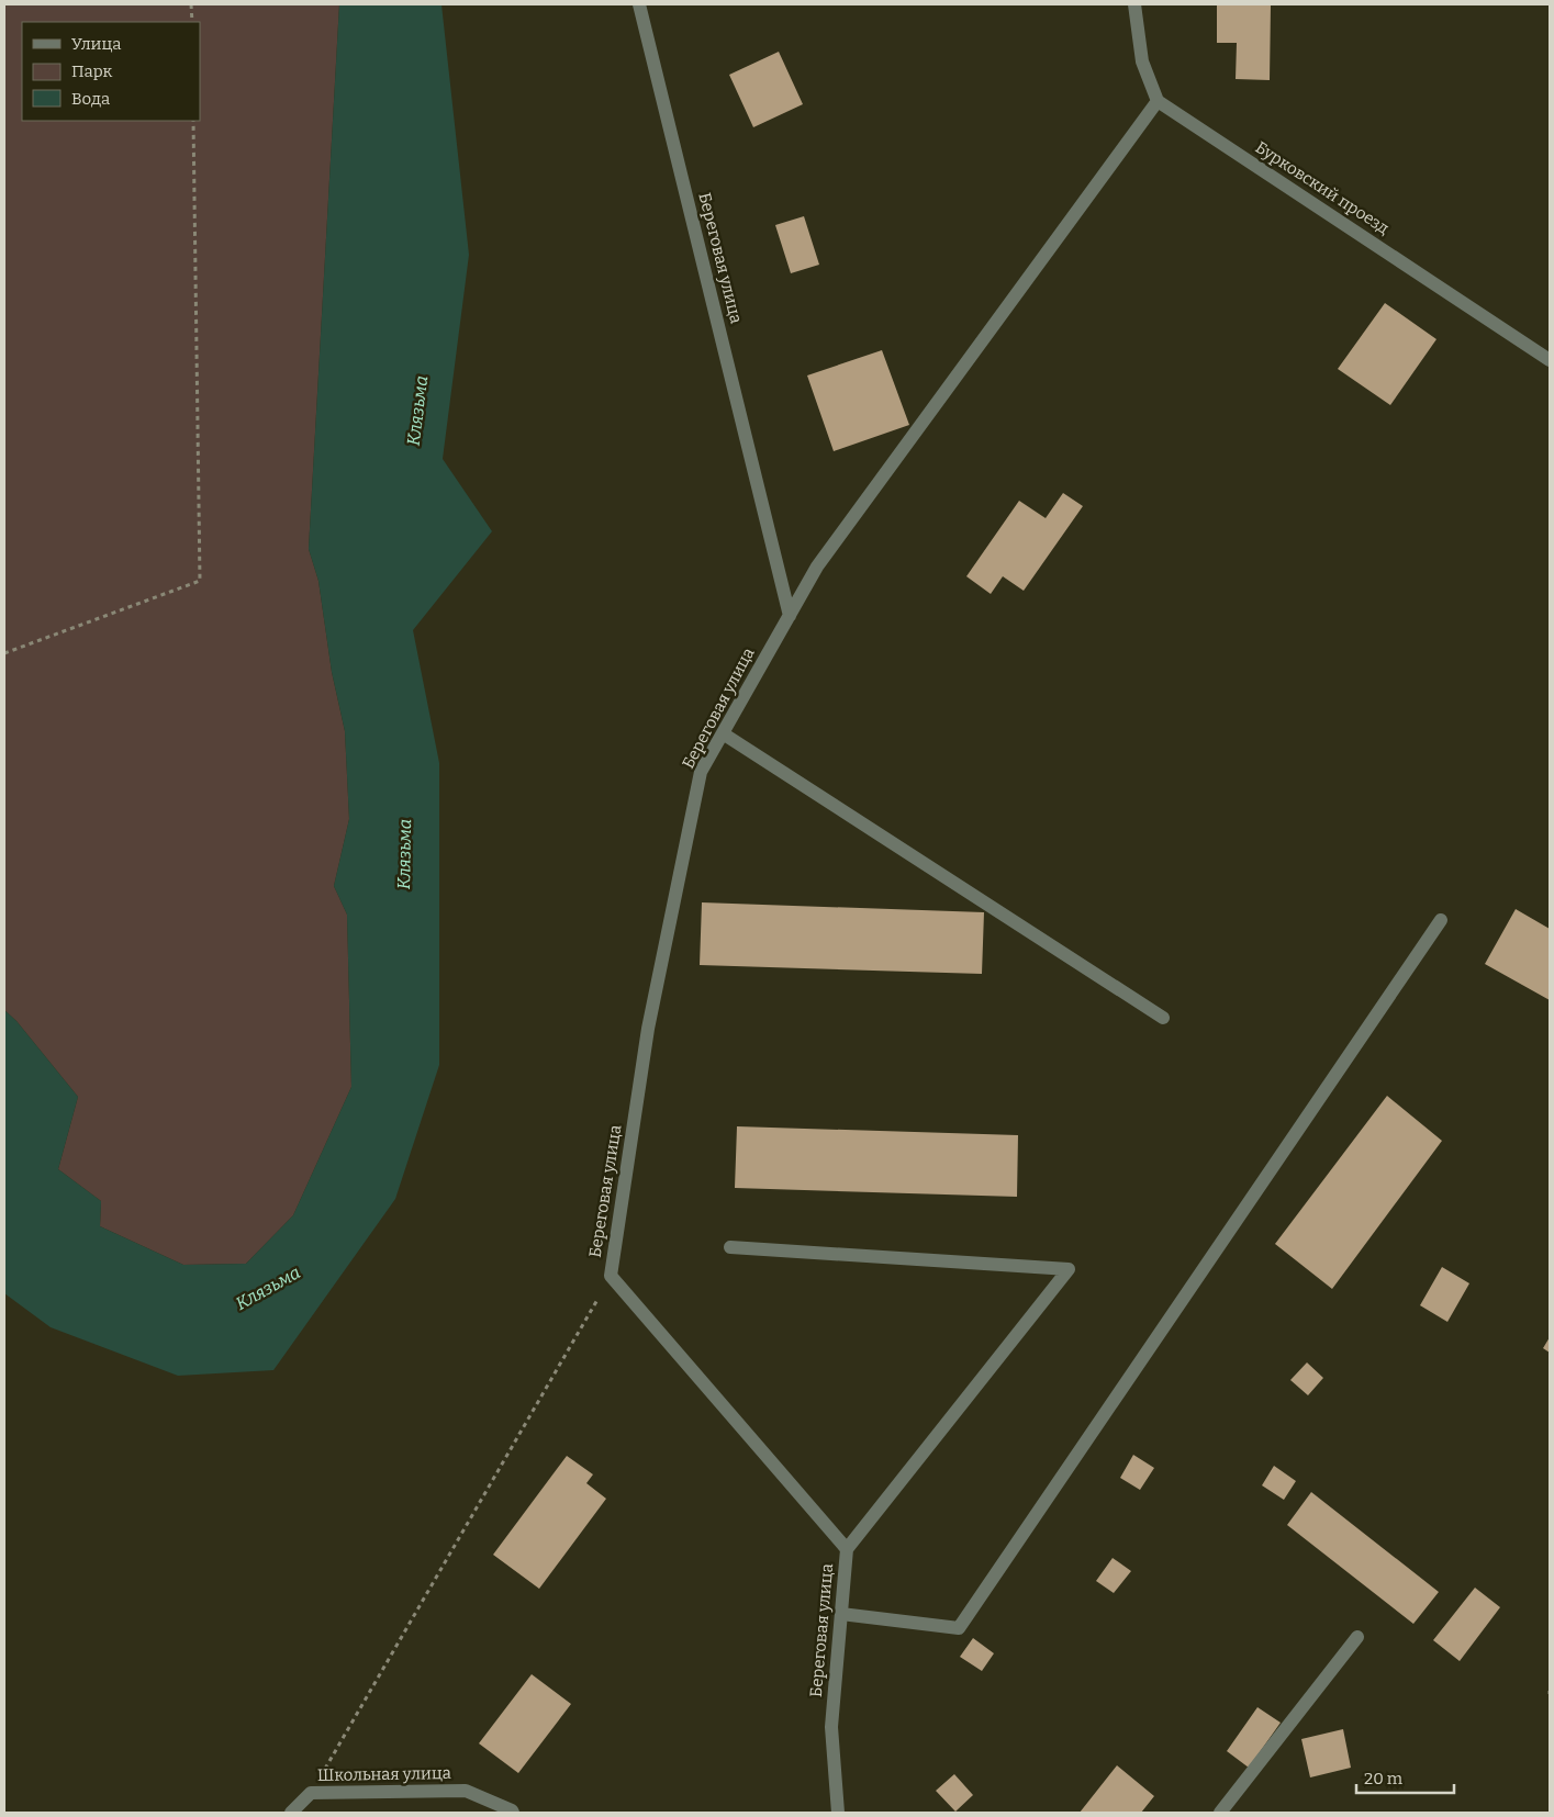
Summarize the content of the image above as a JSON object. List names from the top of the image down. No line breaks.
{"streets":{"street":["Бурковский проезд","Береговая улица","Школьная улица"]},"crossings":[["Бурковский проезд","Береговая улица"]],"water":["Клязьма"],"legend":["Улица","Парк","Вода"],"scale_bar":"20 m"}
